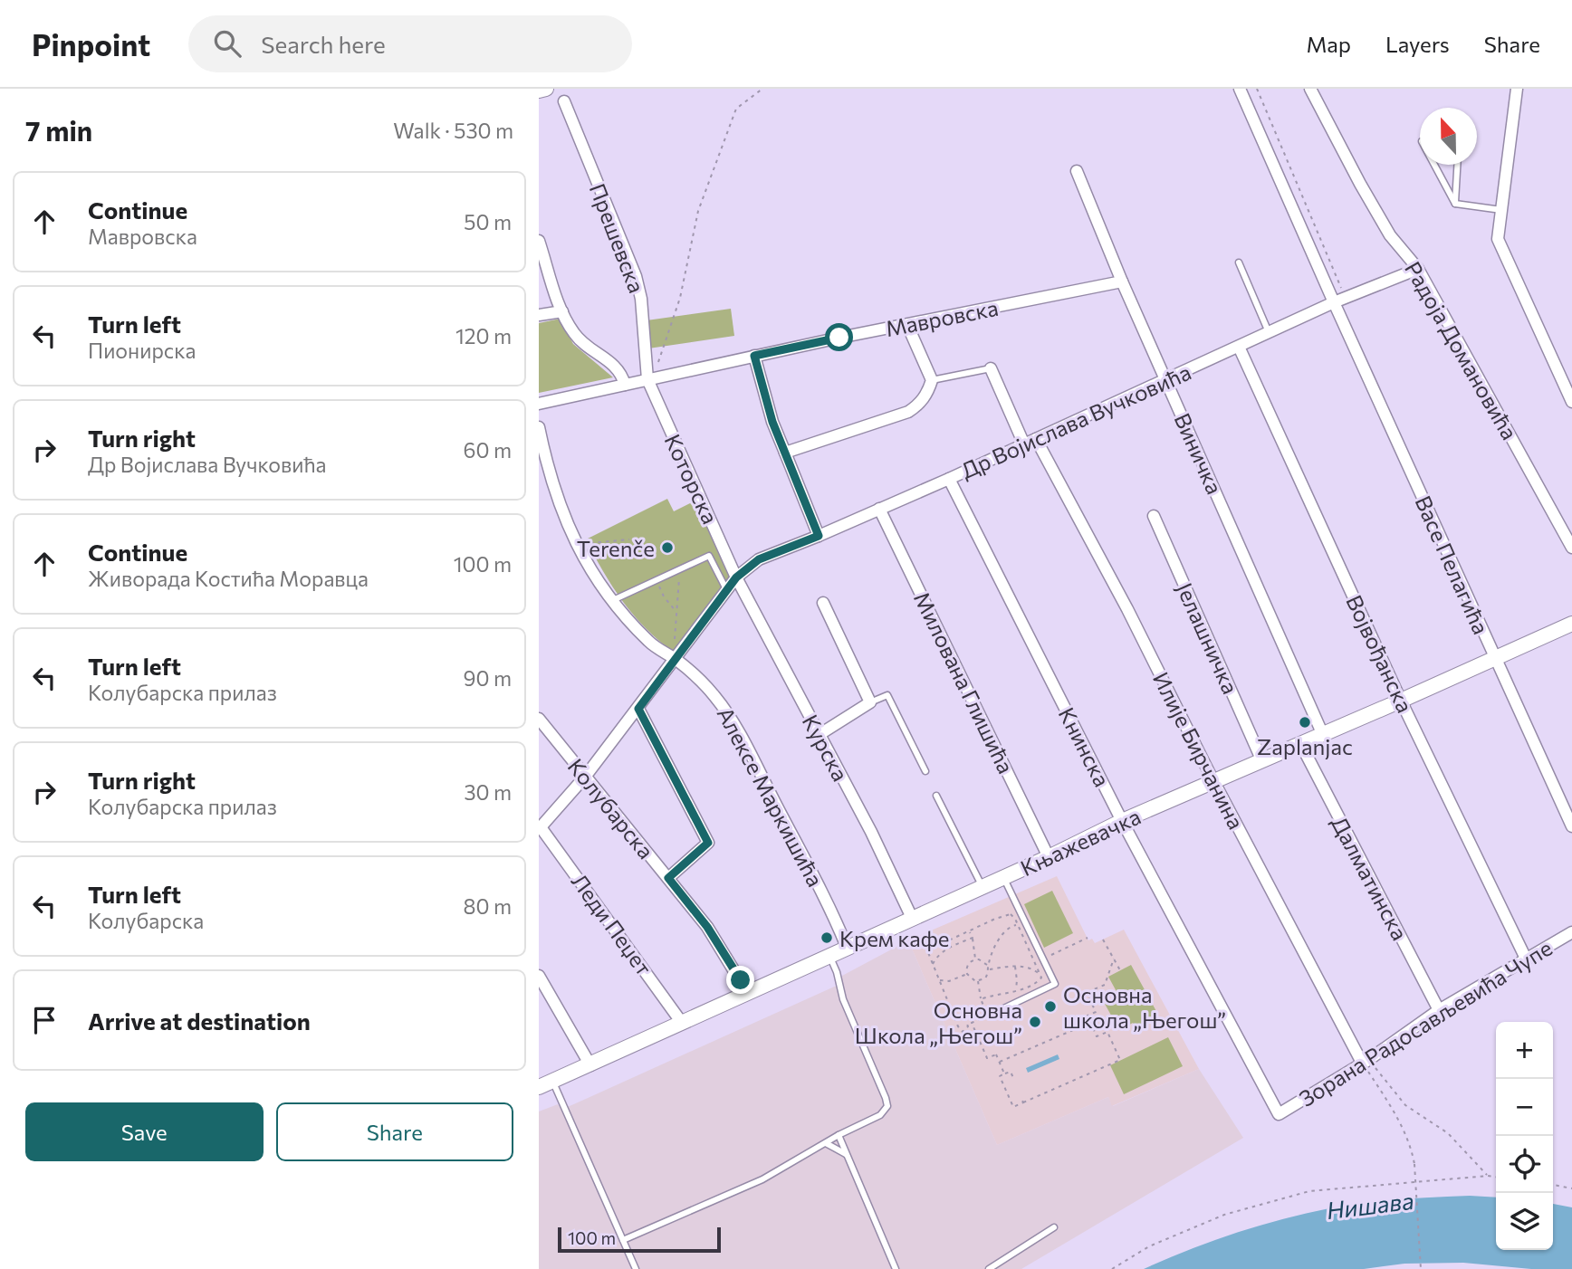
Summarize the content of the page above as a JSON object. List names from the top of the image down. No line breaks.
{"streets":{"main road":["Књажевачка"],"street":["Прешевска","Мавровска","Радоја Домановића","Др Војислава Вучковића","Виничка","Которска","Васе Пелагића","Јелашничка","Војвођанска","Милована Глишића","Книнска","Курска","Илије Бирчанина","Алексе Маркишића","Колубарска","Далматинска","Леди Пеџет","Зорана Радосављевића Чупе"]},"crossings":[["Прешевска","Мавровска"],["Прешевска","Которска"],["Мавровска","Виничка"],["Мавровска","Которска"],["Радоја Домановића","Др Војислава Вучковића"],["Др Војислава Вучковића","Виничка"],["Др Војислава Вучковића","Которска"],["Др Војислава Вучковића","Васе Пелагића"],["Др Војислава Вучковића","Војвођанска"],["Др Војислава Вучковића","Милована Глишића"],["Др Војислава Вучковића","Книнска"],["Др Војислава Вучковића","Курска"],["Др Војислава Вучковића","Илије Бирчанина"],["Др Војислава Вучковића","Алексе Маркишића"],["Др Војислава Вучковића","Колубарска"],["Др Војислава Вучковића","Леди Пеџет"],["Виничка","Књажевачка"],["Которска","Курска"],["Васе Пелагића","Књажевачка"],["Јелашничка","Књажевачка"],["Војвођанска","Књажевачка"],["Војвођанска","Зорана Радосављевића Чупе"],["Милована Глишића","Књажевачка"],["Книнска","Књажевачка"],["Книнска","Зорана Радосављевића Чупе"],["Курска","Књажевачка"],["Илије Бирчанина","Књажевачка"],["Илије Бирчанина","Зорана Радосављевића Чупе"],["Алексе Маркишића","Књажевачка"],["Колубарска","Књажевачка"],["Књажевачка","Далматинска"],["Књажевачка","Леди Пеџет"],["Далматинска","Зорана Радосављевића Чупе"]],"water":["Нишава"],"places":["Terenče","Zaplanjac","Крем кафе","Основна школа „Његош”","Основна Школа „Његош”"],"scale_bar":"100 m","north":"top","page":{"header":"Pinpoint","search":"Search here","nav":["Map","Layers","Share"],"heading":["7 min","Walk · 530 m"],"list":[["Continue","Мавровска","50 m"],["Turn left","Пионирска","120 m"],["Turn right","Др Војислава Вучковића","60 m"],["Continue","Живорада Костића Моравца","100 m"],["Turn left","Колубарска прилаз","90 m"],["Turn right","Колубарска прилаз","30 m"],["Turn left","Колубарска","80 m"],"Arrive at destination"],"map_buttons":["+","−"],"buttons":["Save","Share"],"scale":"100 m"}}
